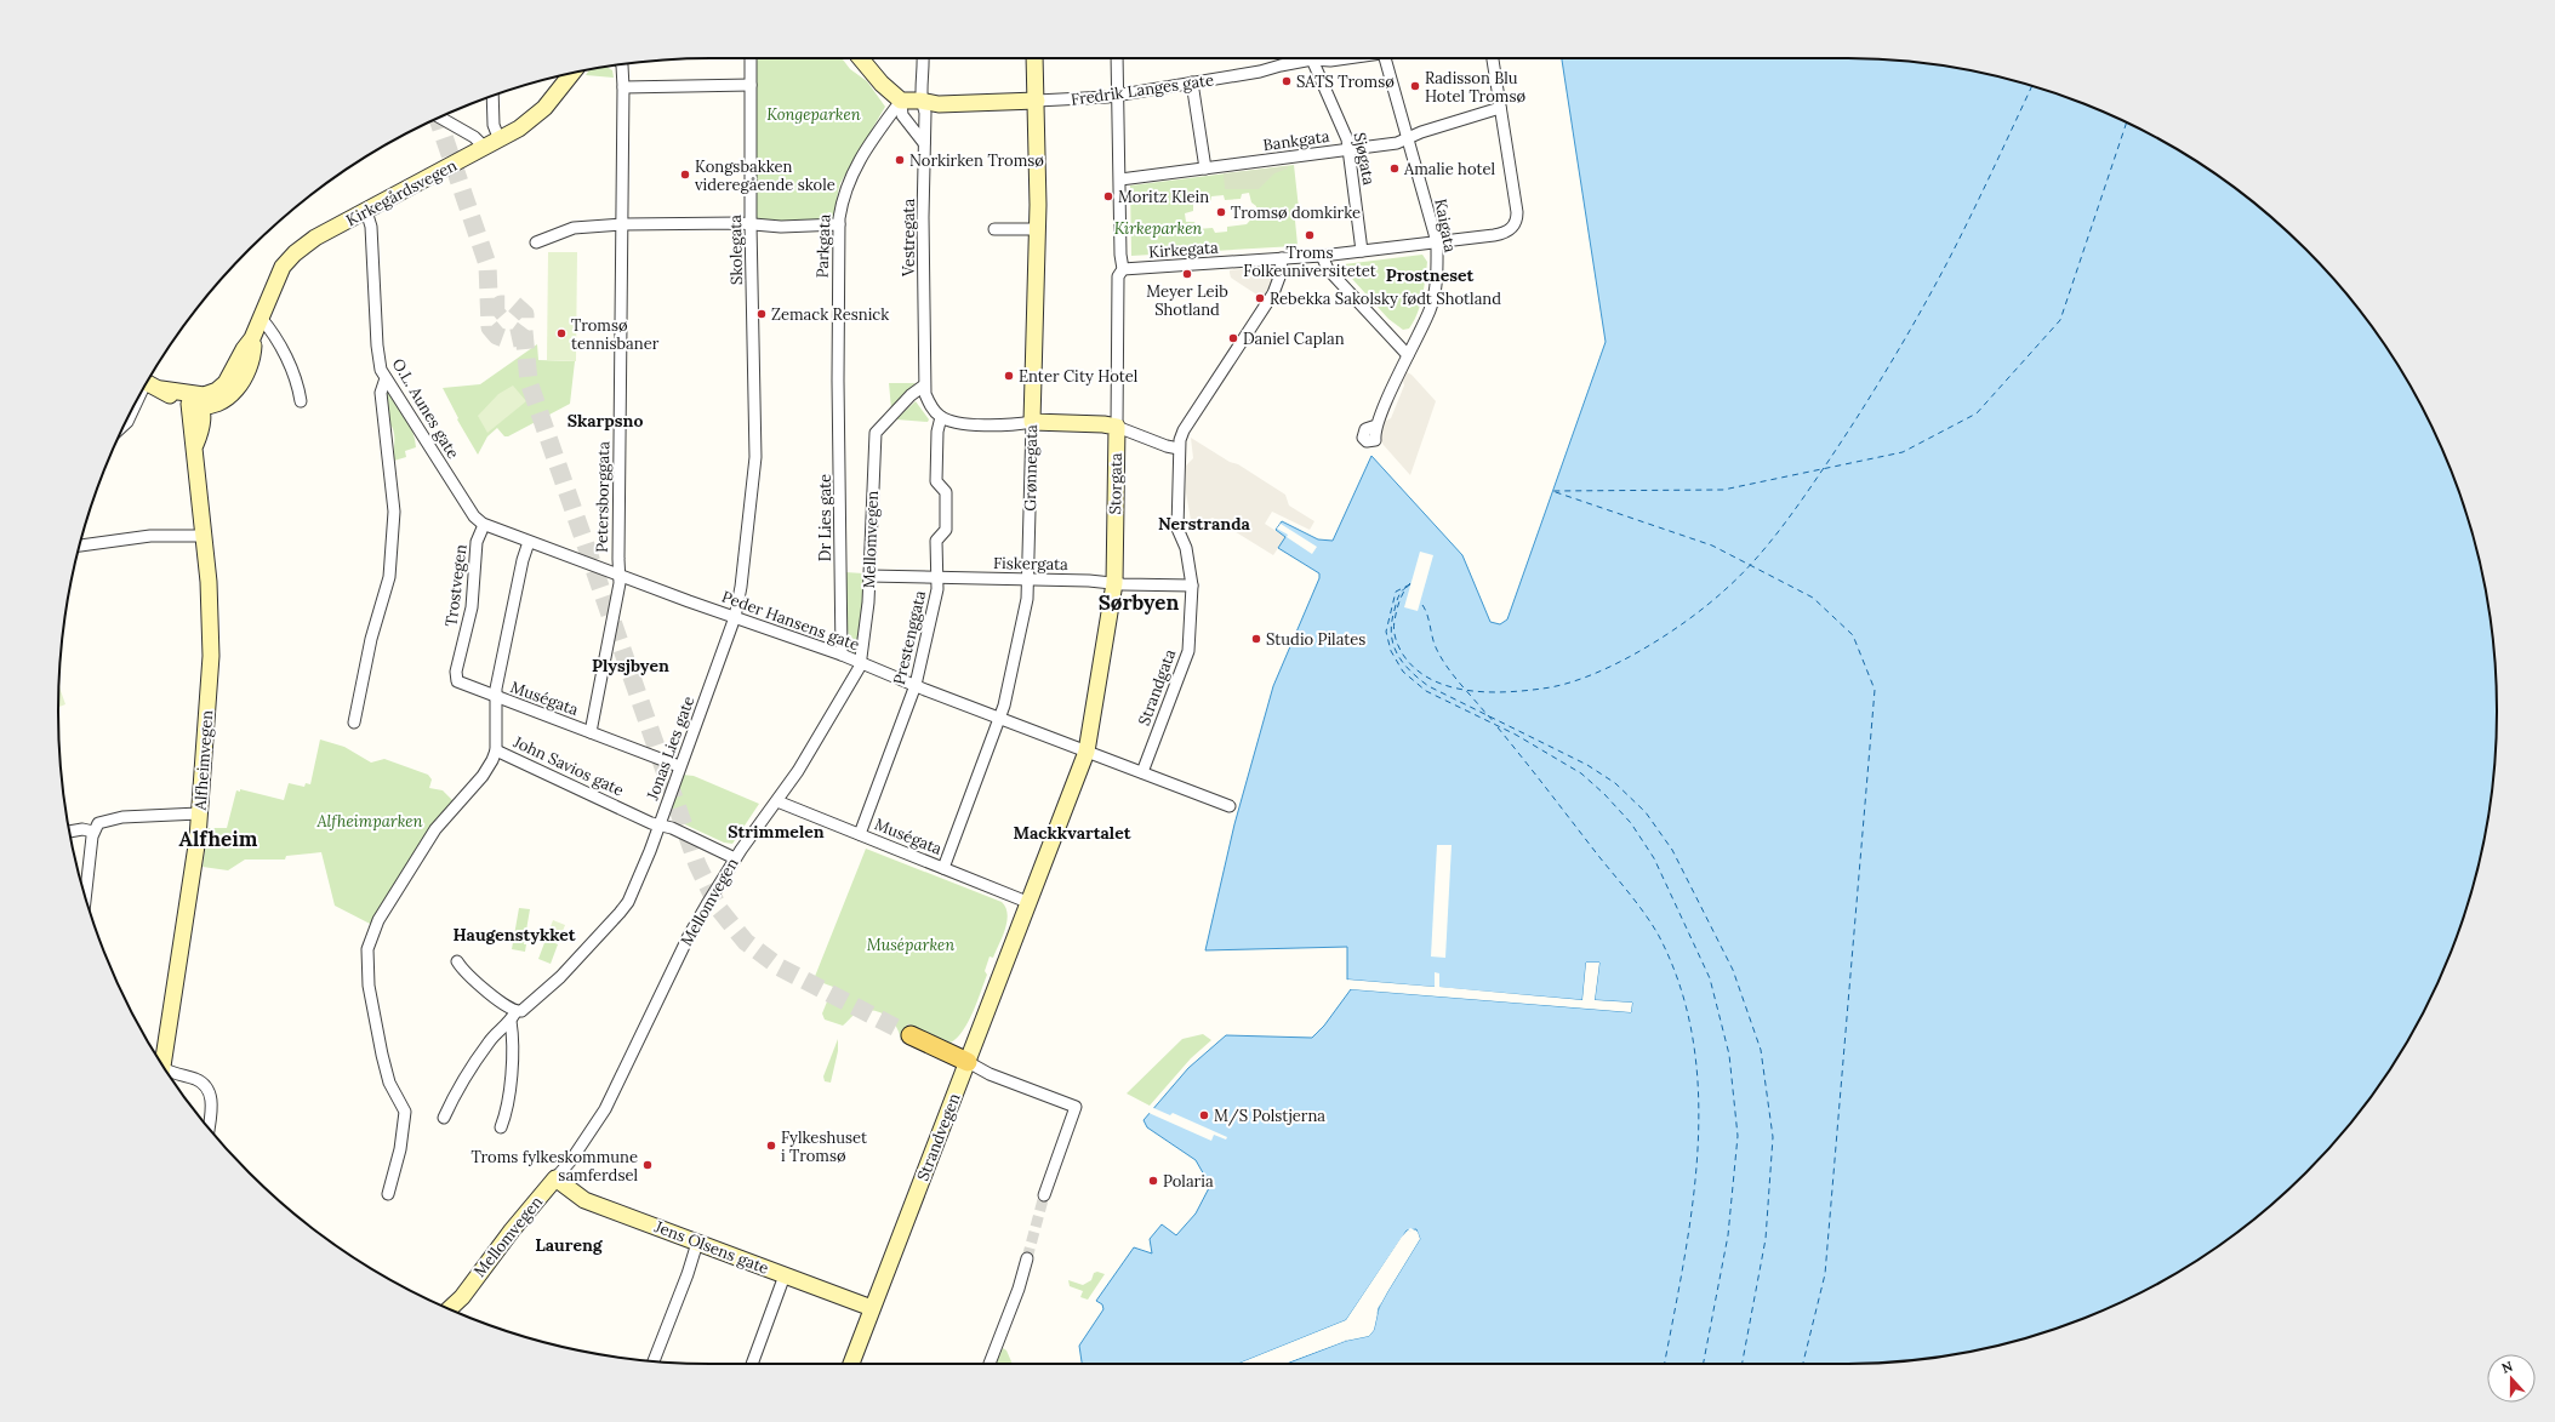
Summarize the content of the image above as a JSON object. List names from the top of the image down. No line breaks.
{"streets":{"street":["Fredrik Langes gate","Bankgata","Sjøgata","Kirkegårdsvegen","Kaigata","Vestregata","Parkgata","Skolegata","Kirkegata","O.L. Aunes gate","Grønnegata","Storgata","Petersborggata","Dr Lies gate","Mellomvegen","Fiskergata","Trostvegen","Peder Hansens gate","Prestenggata","Strandgata","Muségata","Jonas Lies gate","Alfheimvegen","John Savios gate","Strandvegen","Jens Olsens gate"]},"crossings":[["Fredrik Langes gate","Vestregata"],["Fredrik Langes gate","Parkgata"],["Fredrik Langes gate","Grønnegata"],["Fredrik Langes gate","Storgata"],["Bankgata","Sjøgata"],["Bankgata","Kaigata"],["Bankgata","Kirkegata"],["Bankgata","Storgata"],["Sjøgata","Kirkegata"],["Kirkegårdsvegen","O.L. Aunes gate"],["Kirkegårdsvegen","Alfheimvegen"],["Kaigata","Kirkegata"],["Vestregata","Mellomvegen"],["Vestregata","Prestenggata"],["Parkgata","Dr Lies gate"],["Skolegata","Jonas Lies gate"],["Kirkegata","Storgata"],["Kirkegata","Strandgata"],["O.L. Aunes gate","Trostvegen"],["O.L. Aunes gate","Peder Hansens gate"],["Grønnegata","Fiskergata"],["Grønnegata","Peder Hansens gate"],["Grønnegata","Muségata"],["Storgata","Fiskergata"],["Storgata","Peder Hansens gate"],["Storgata","Muségata"],["Storgata","Strandvegen"],["Petersborggata","Peder Hansens gate"],["Petersborggata","Muségata"],["Dr Lies gate","Peder Hansens gate"],["Mellomvegen","Fiskergata"],["Mellomvegen","Peder Hansens gate"],["Mellomvegen","Muségata"],["Mellomvegen","John Savios gate"],["Mellomvegen","Jens Olsens gate"],["Fiskergata","Prestenggata"],["Fiskergata","Strandgata"],["Trostvegen","Peder Hansens gate"],["Trostvegen","Muségata"],["Peder Hansens gate","Prestenggata"],["Peder Hansens gate","Strandgata"],["Peder Hansens gate","Jonas Lies gate"],["Prestenggata","Muségata"],["Muségata","Jonas Lies gate"],["Muségata","Strandvegen"],["Jonas Lies gate","John Savios gate"],["Strandvegen","Jens Olsens gate"]],"districts":["Prostneset","Skarpsno","Nerstranda","Sørbyen","Plysjbyen","Strimmelen","Mackkvartalet","Alfheim","Haugenstykket","Laureng"],"parks":["Kongeparken","Kirkeparken","Alfheimparken","Muséparken"],"places":["SATS Tromsø","Radisson Blu Hotel Tromsø","Norkirken Tromsø","Amalie hotel","Kongsbakken videregående skole","Moritz Klein","Tromsø domkirke","Troms Folkeuniversitetet","Meyer Leib Shotland","Rebekka Sakolsky født Shotland","Zemack Resnick","Tromsø tennisbaner","Daniel Caplan","Enter City Hotel","Studio Pilates","M/S Polstjerna","Fylkeshuset i Tromsø","Troms fylkeskommune samferdsel","Polaria"],"north":"top"}
